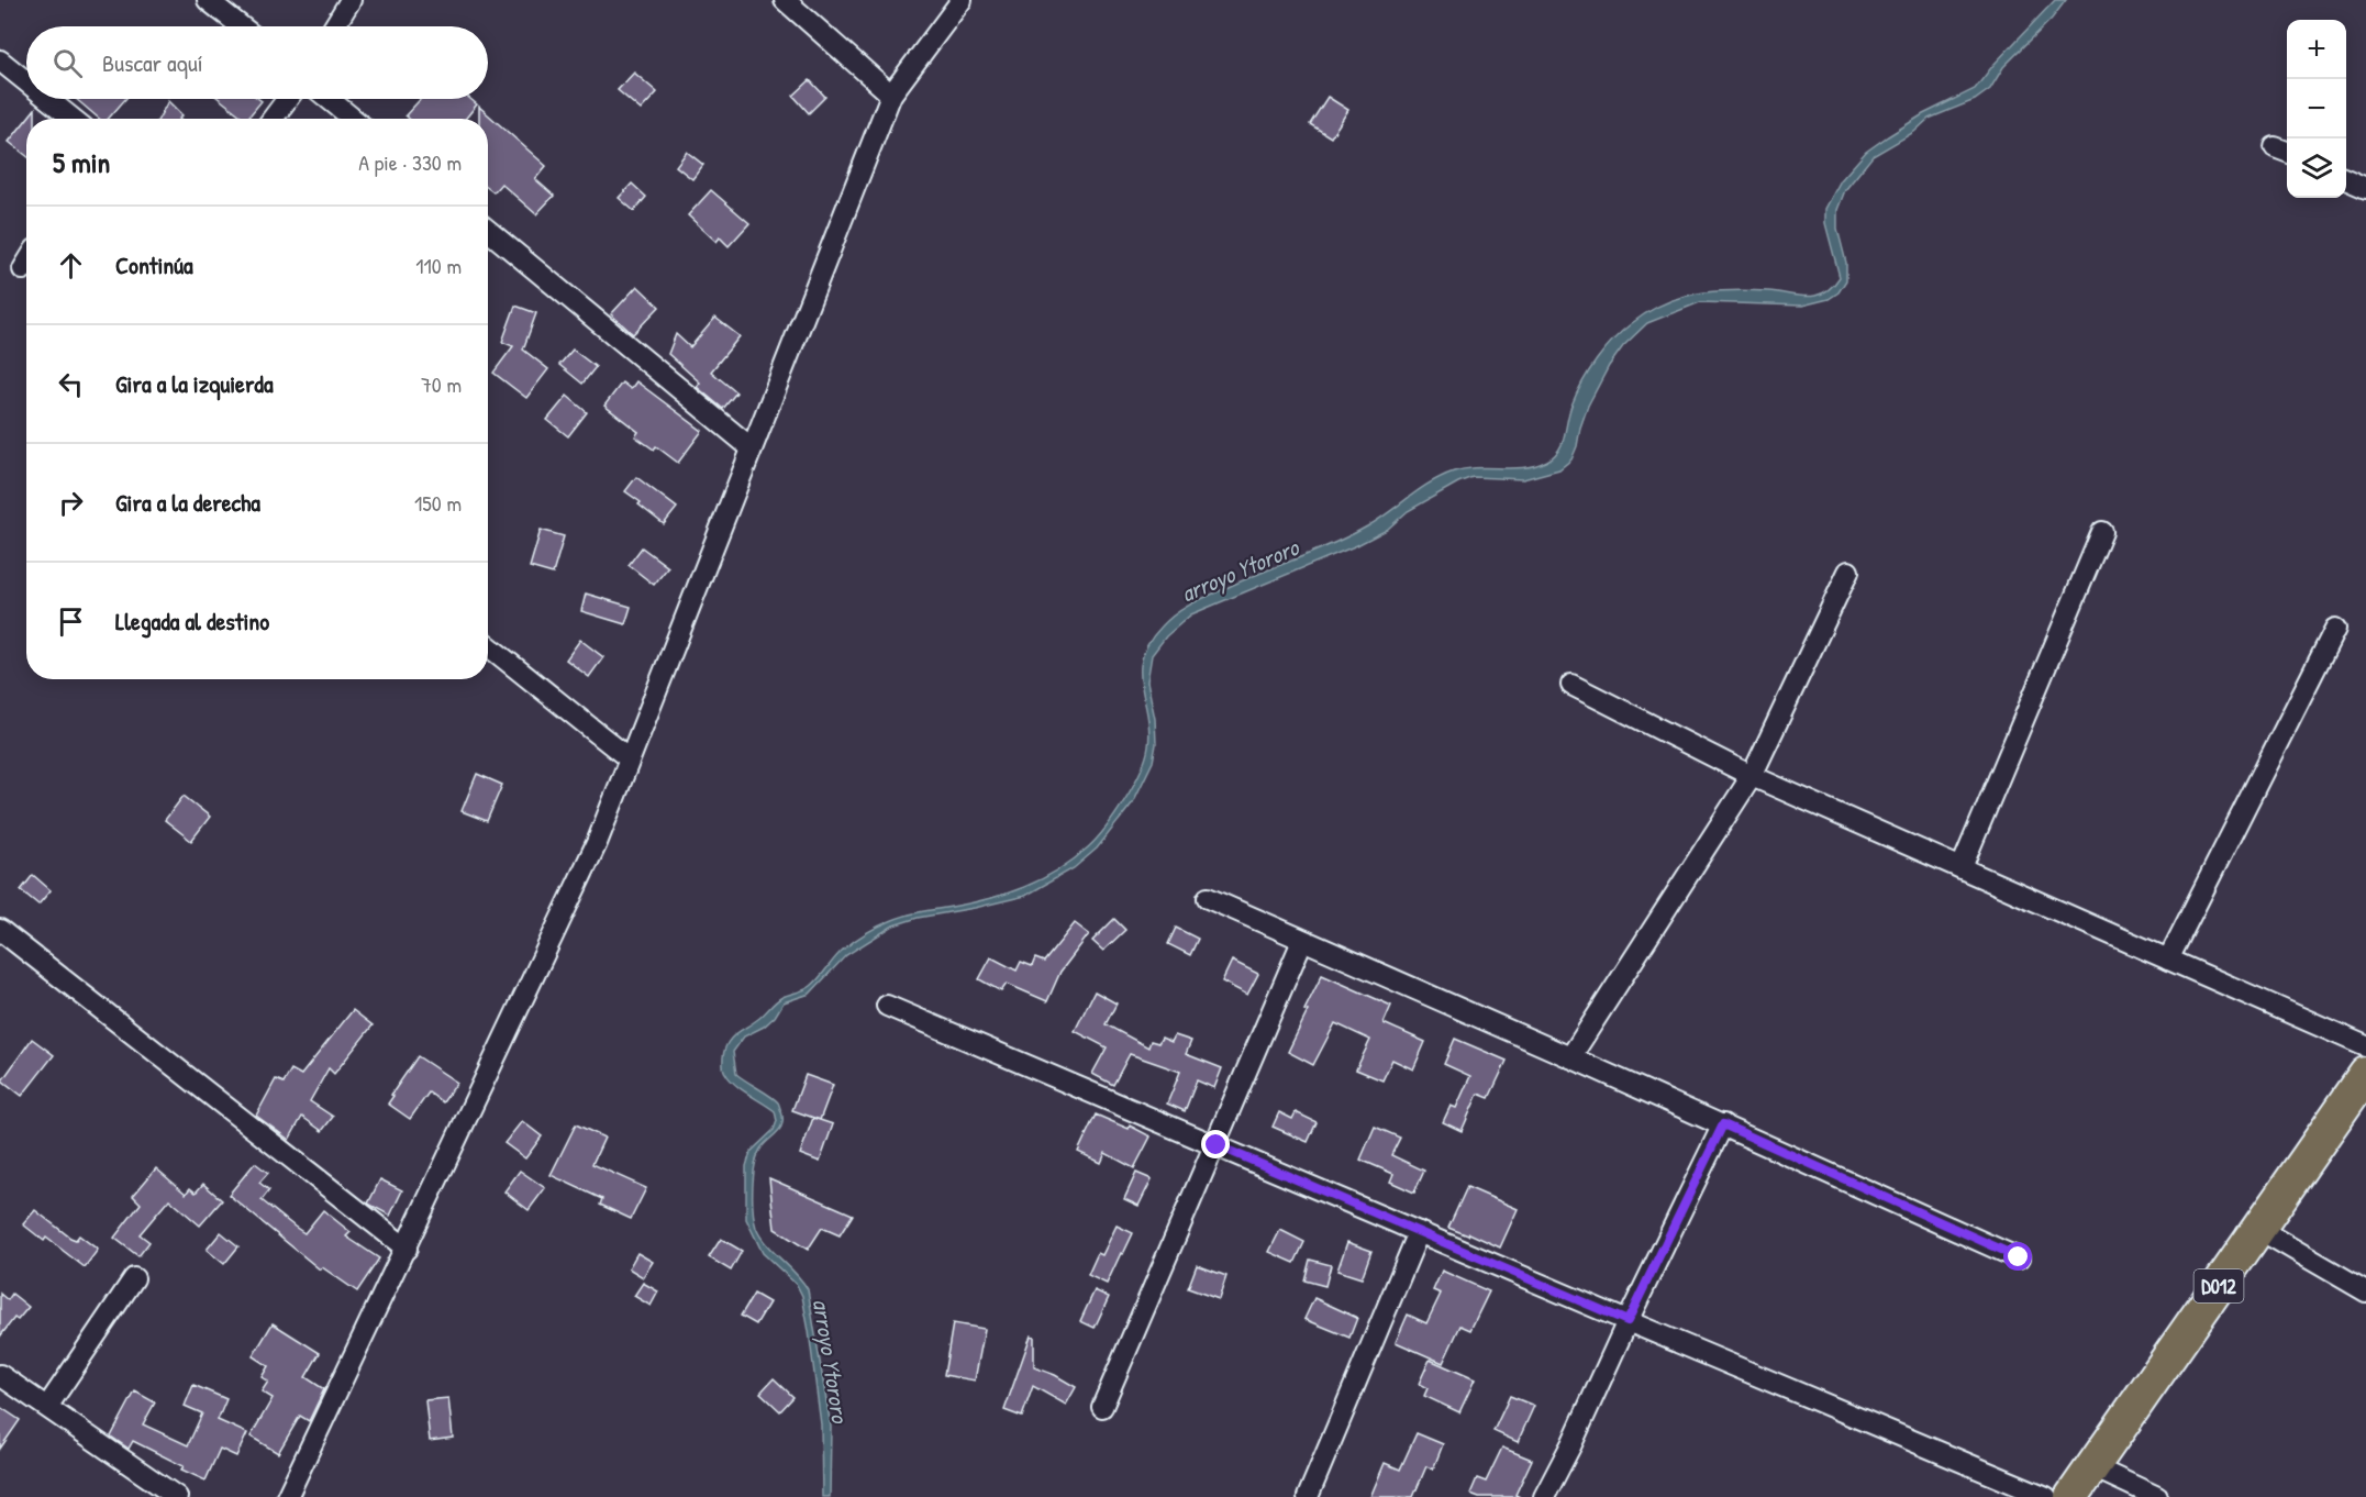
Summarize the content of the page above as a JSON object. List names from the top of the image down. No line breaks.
{"streets":{"main road":["D012"]},"water":["arroyo Ytororo"],"page":{"map_buttons":["+","−"],"search":"Buscar aquí","heading":["5 min","A pie · 330 m"],"list":[["Continúa","110 m"],["Gira a la izquierda","70 m"],["Gira a la derecha","150 m"],"Llegada al destino"]}}
